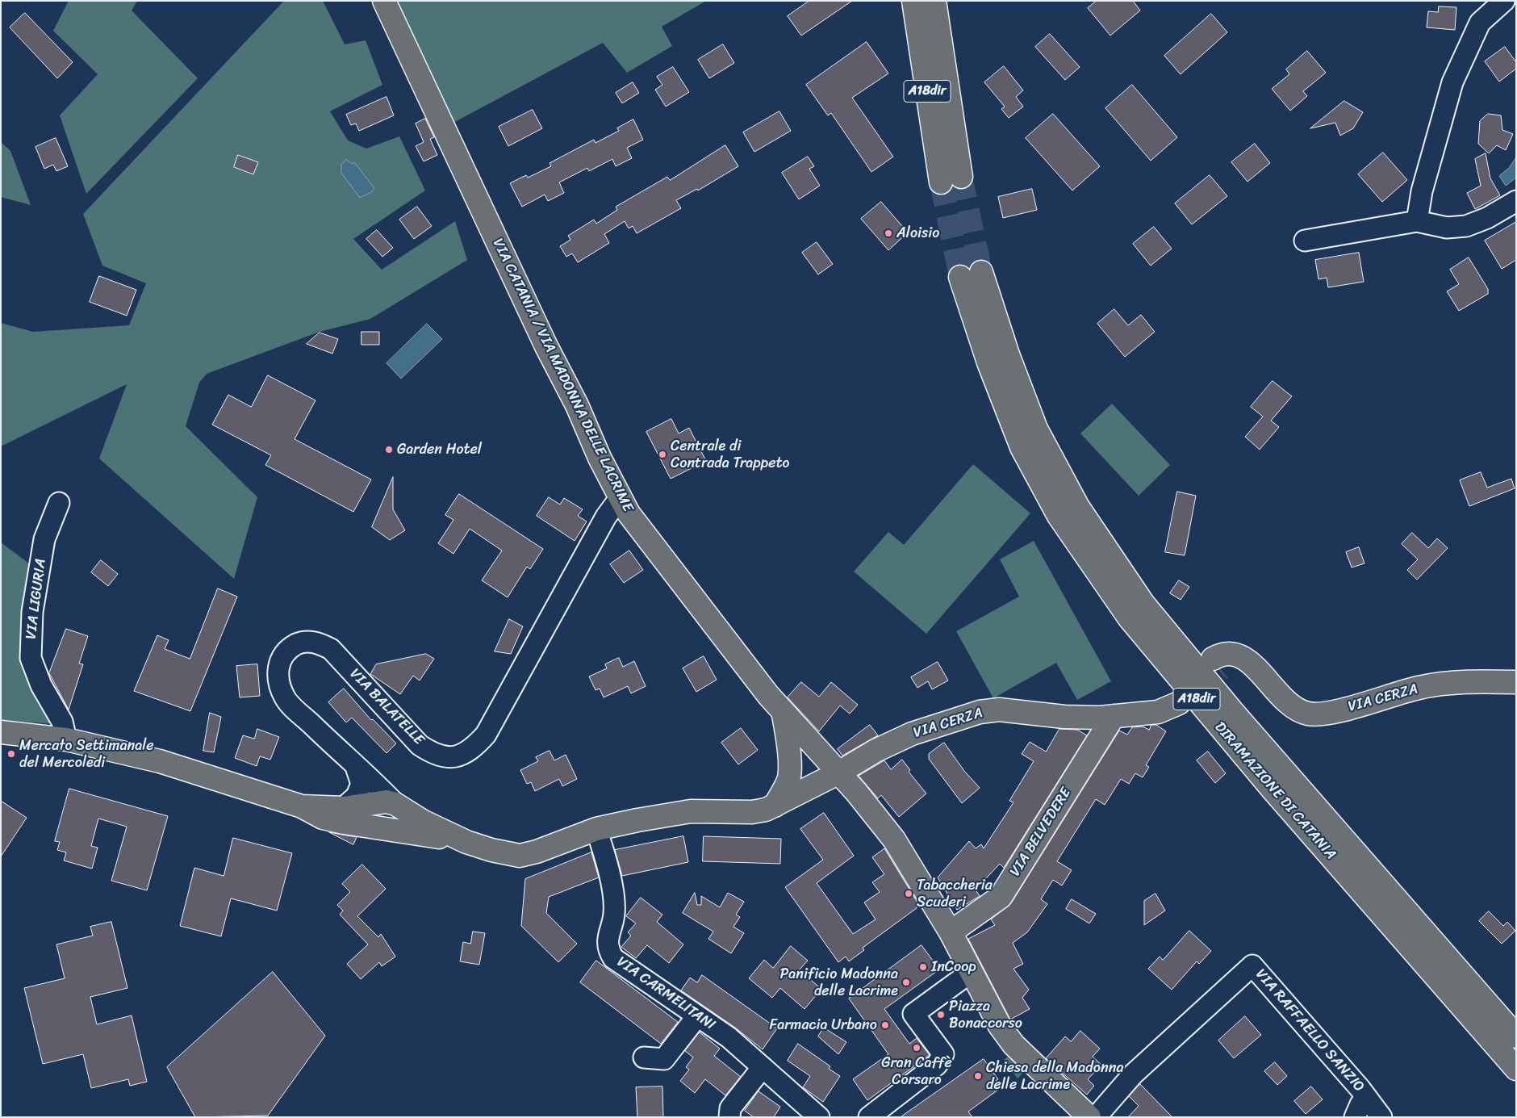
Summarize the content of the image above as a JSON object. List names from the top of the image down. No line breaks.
{"streets":{"main road":["A18dir","VIA CATANIA / VIA MADONNA DELLE LACRIME","VIA CERZA","DIRAMAZIONE DI CATANIA","VIA BELVEDERE"],"street":["VIA LIGURIA","VIA BALATELLE","VIA CARMELITANI","VIA RAFFAELLO SANZIO"]},"crossings":[["VIA CATANIA / VIA MADONNA DELLE LACRIME","VIA CERZA"],["VIA CATANIA / VIA MADONNA DELLE LACRIME","VIA BALATELLE"],["VIA CATANIA / VIA MADONNA DELLE LACRIME","VIA BELVEDERE"],["VIA CERZA","VIA BELVEDERE"],["VIA CERZA","VIA CARMELITANI"]],"places":["Aloisio","Garden Hotel","Centrale di Contrada Trappeto","Mercato Settimanale del Mercoledi","Tabaccheria Scuderi","InCoop","Panificio Madonna delle Lacrime","Piazza Bonaccorso","Farmacia Urbano","Gran Caffè Corsaro","Chiesa della Madonna delle Lacrime"]}
